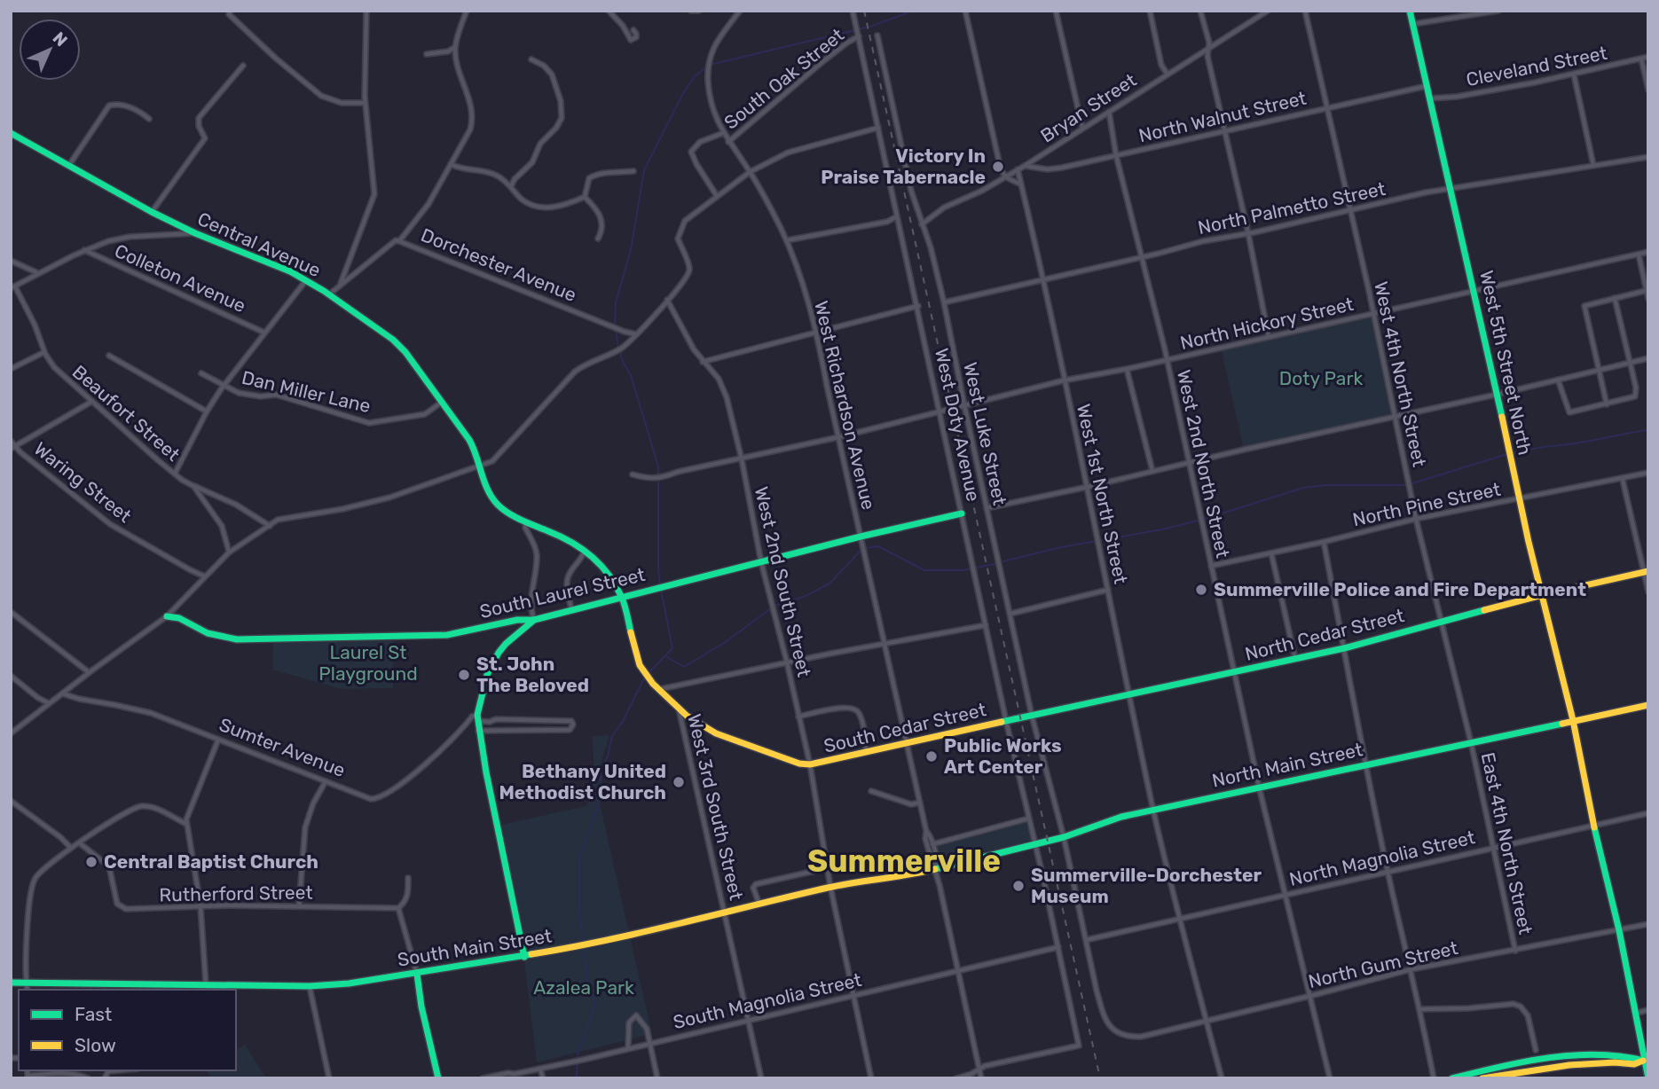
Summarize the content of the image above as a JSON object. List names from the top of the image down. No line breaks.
{"streets":{"street":["Cleveland Street","South Oak Street","Bryan Street","North Walnut Street","North Palmetto Street","Central Avenue","Dorchester Avenue","Colleton Avenue","North Hickory Street","West 5th Street North","West 4th North Street","Dan Miller Lane","West Richardson Avenue","Beaufort Street","West Doty Avenue","West Luke Street","West 2nd North Street","Waring Street","West 1st North Street","North Pine Street","West 2nd South Street","South Laurel Street","North Cedar Street","South Cedar Street","Sumter Avenue","North Main Street","West 3rd South Street","East 4th North Street","North Magnolia Street","Rutherford Street","South Main Street","North Gum Street","South Magnolia Street"]},"crossings":[["Cleveland Street","West 5th Street North"],["South Oak Street","West Richardson Avenue"],["South Oak Street","West Doty Avenue"],["Bryan Street","North Walnut Street"],["Bryan Street","West Luke Street"],["Bryan Street","West 2nd North Street"],["Bryan Street","West 1st North Street"],["North Walnut Street","West 5th Street North"],["North Walnut Street","West 4th North Street"],["North Walnut Street","West 2nd North Street"],["North Palmetto Street","West 5th Street North"],["North Palmetto Street","West 4th North Street"],["North Palmetto Street","West Luke Street"],["North Palmetto Street","West 2nd North Street"],["North Palmetto Street","West 1st North Street"],["Central Avenue","Dorchester Avenue"],["Central Avenue","Dan Miller Lane"],["Central Avenue","West 2nd South Street"],["Central Avenue","South Laurel Street"],["Central Avenue","South Cedar Street"],["Central Avenue","West 3rd South Street"],["North Hickory Street","West 5th Street North"],["North Hickory Street","West 4th North Street"],["North Hickory Street","West Richardson Avenue"],["North Hickory Street","West Doty Avenue"],["North Hickory Street","West Luke Street"],["North Hickory Street","West 2nd North Street"],["North Hickory Street","West 1st North Street"],["North Hickory Street","West 2nd South Street"],["West 5th Street North","North Pine Street"],["West 5th Street North","North Cedar Street"],["West 5th Street North","North Main Street"],["West 5th Street North","North Magnolia Street"],["West 5th Street North","North Gum Street"],["West 4th North Street","North Pine Street"],["West 4th North Street","North Cedar Street"],["West 4th North Street","North Main Street"],["West 4th North Street","East 4th North Street"],["West Richardson Avenue","South Laurel Street"],["West Richardson Avenue","South Cedar Street"],["West Richardson Avenue","North Main Street"],["West Richardson Avenue","South Main Street"],["West Doty Avenue","South Laurel Street"],["West Doty Avenue","North Cedar Street"],["West Doty Avenue","South Cedar Street"],["West Doty Avenue","North Main Street"],["West Doty Avenue","South Magnolia Street"],["West Luke Street","North Cedar Street"],["West Luke Street","North Main Street"],["West Luke Street","North Magnolia Street"],["West Luke Street","North Gum Street"],["West 2nd North Street","North Pine Street"],["West 2nd North Street","North Cedar Street"],["West 2nd North Street","North Main Street"],["West 2nd North Street","North Magnolia Street"],["West 2nd North Street","North Gum Street"],["West 1st North Street","North Cedar Street"],["West 1st North Street","North Main Street"],["West 1st North Street","North Magnolia Street"],["West 1st North Street","North Gum Street"],["West 2nd South Street","South Laurel Street"],["West 2nd South Street","South Cedar Street"],["West 2nd South Street","South Main Street"],["West 2nd South Street","South Magnolia Street"],["North Cedar Street","South Cedar Street"],["North Main Street","East 4th North Street"],["North Main Street","South Main Street"],["West 3rd South Street","South Main Street"],["West 3rd South Street","South Magnolia Street"],["East 4th North Street","North Magnolia Street"],["East 4th North Street","North Gum Street"]],"districts":["Summerville"],"parks":["Doty Park","Laurel St Playground","Azalea Park"],"places":["Victory In Praise Tabernacle","Summerville Police and Fire Department","St. John The Beloved","Public Works Art Center","Bethany United Methodist Church","Central Baptist Church","Summerville-Dorchester Museum"],"legend":["Fast","Slow"],"north":"top right"}
